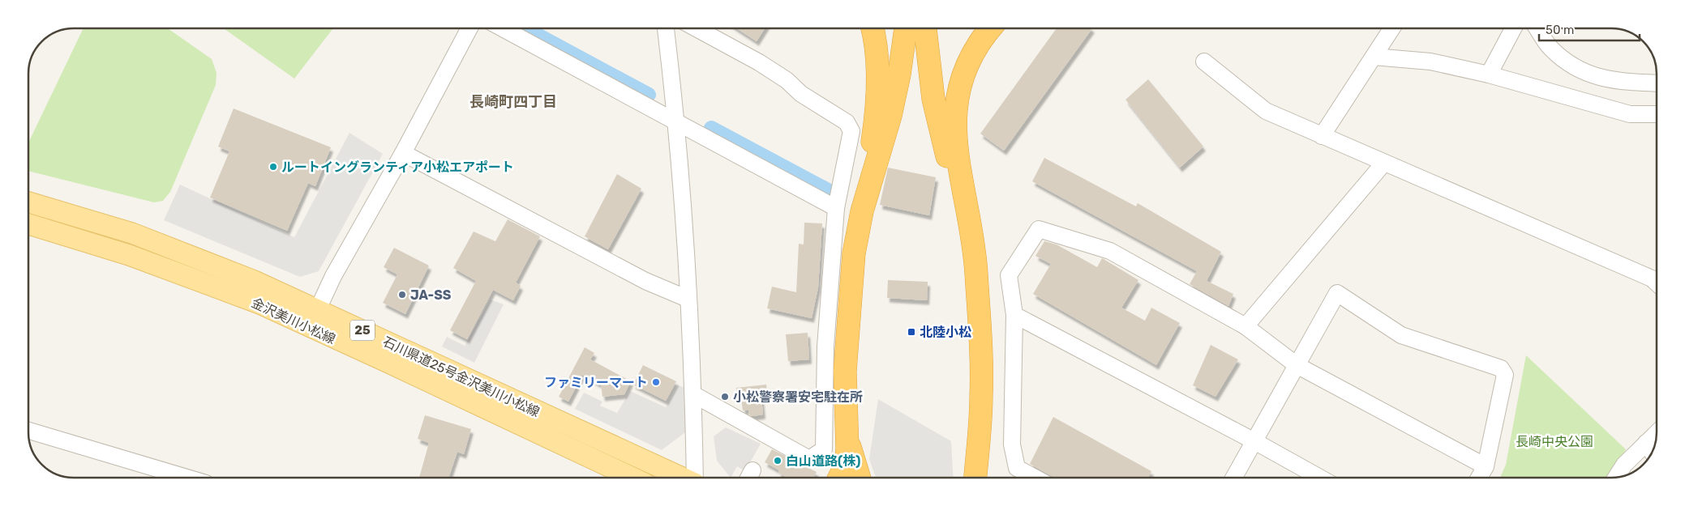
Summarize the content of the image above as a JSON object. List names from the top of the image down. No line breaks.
{"streets":{"main road":["金沢美川小松線","25","石川県道25号金沢美川小松線"]},"districts":["長崎町四丁目"],"parks":["長崎中央公園"],"places":{"other":["ルートイングランティア小松エアポート","JA-SS","ファミリーマート","小松警察署安宅駐在所","白山道路(株)"],"transit":["北陸小松"]},"scale_bar":"50 m"}
